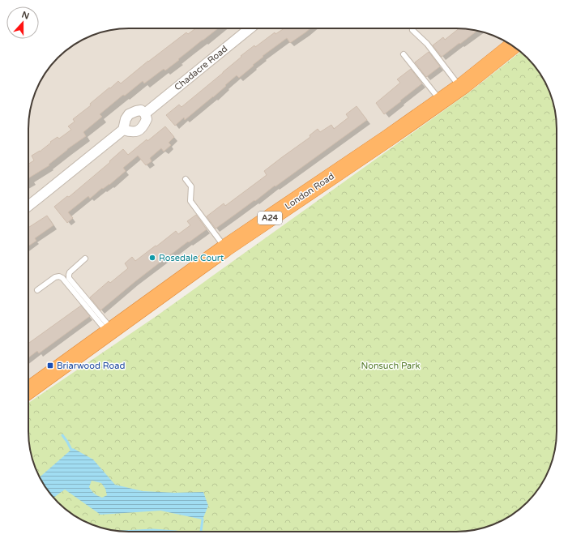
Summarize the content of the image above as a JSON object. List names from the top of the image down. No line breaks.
{"streets":{"highway":["London Road","A24"],"street":["Chadacre Road"]},"parks":["Nonsuch Park"],"places":{"other":["Rosedale Court"],"transit":["Briarwood Road"]},"north":"top"}
